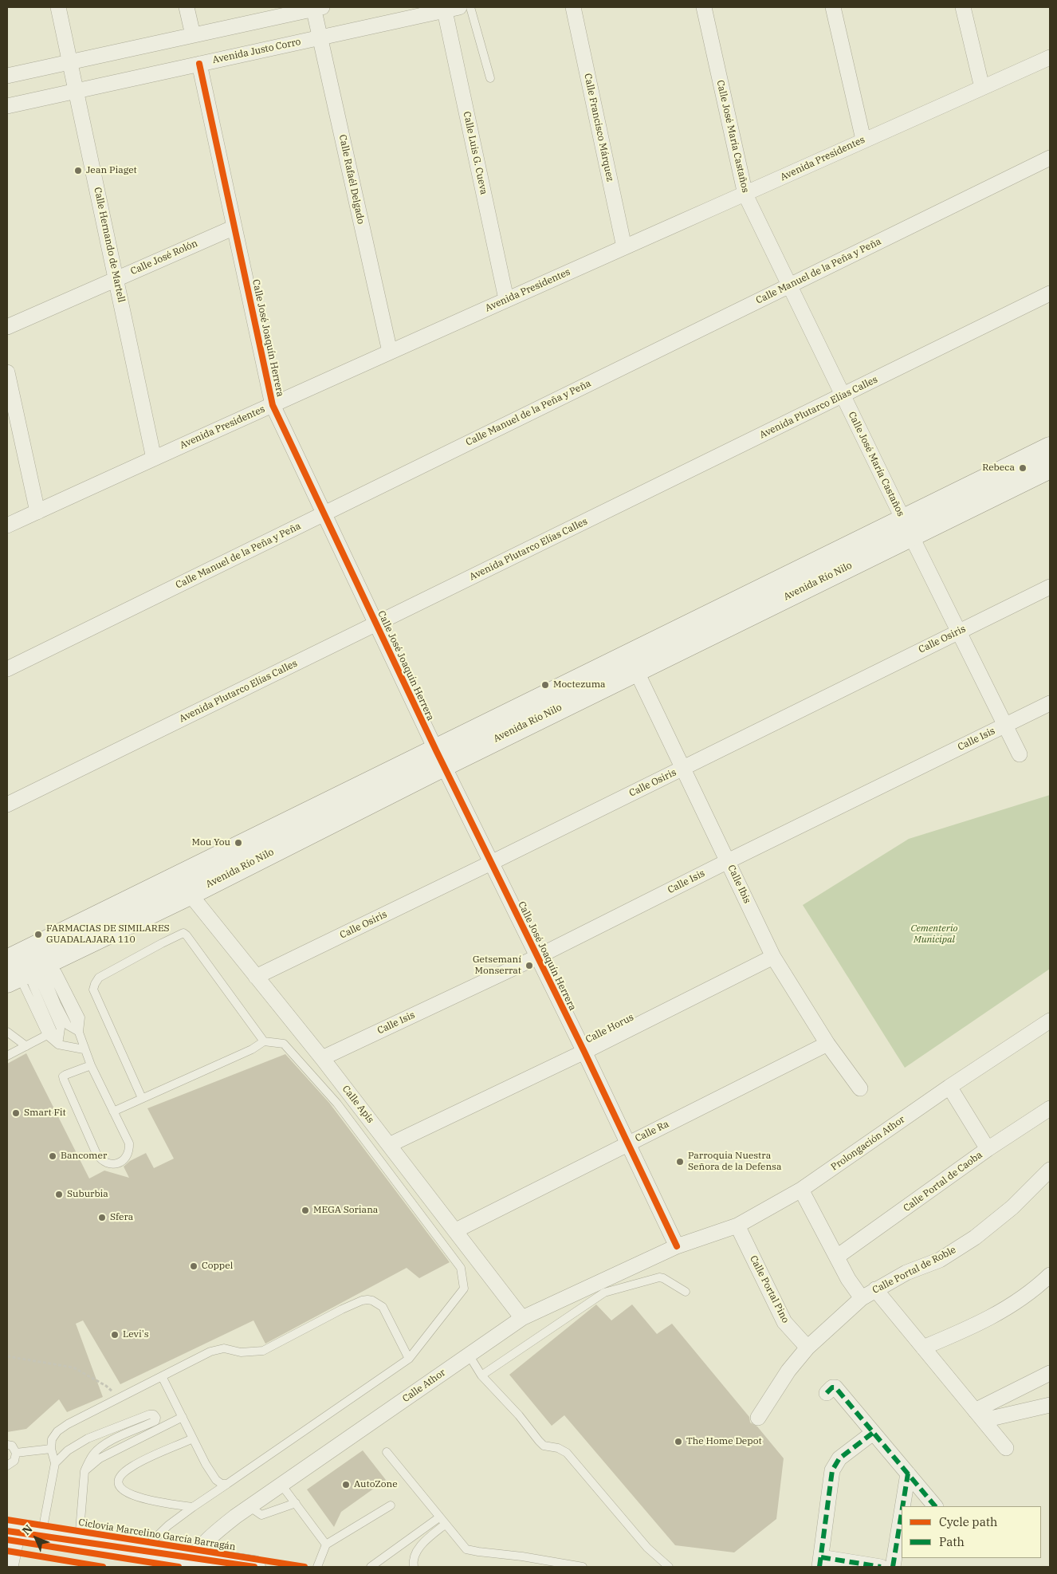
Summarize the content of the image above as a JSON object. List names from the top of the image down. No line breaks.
{"streets":{"main road":["Avenida Río Nilo"],"street":["Avenida Justo Corro","Calle Francisco Márquez","Calle José María Castaños","Calle Luis G. Cueva","Avenida Presidentes","Calle Rafaél Delgado","Calle Hernando de Martell","Calle José Rolón","Calle Manuel de la Peña y Peña","Calle José Joaquín Herrera","Avenida Plutarco Elías Calles","Calle Osiris","Calle Isis","Calle Ibis","Calle Horus","Calle Apis","Calle Ra","Prolongación Athor","Calle Portal de Caoba","Calle Portal de Roble","Calle Portal Pino","Calle Athor"],"cycle path":["Ciclovia Marcelino García Barragán"]},"crossings":[["Avenida Justo Corro","Calle Luis G. Cueva"],["Avenida Justo Corro","Calle Rafaél Delgado"],["Avenida Justo Corro","Calle Hernando de Martell"],["Avenida Justo Corro","Calle José Joaquín Herrera"],["Calle Francisco Márquez","Avenida Presidentes"],["Calle José María Castaños","Avenida Presidentes"],["Calle José María Castaños","Calle Manuel de la Peña y Peña"],["Calle José María Castaños","Avenida Plutarco Elías Calles"],["Calle José María Castaños","Avenida Río Nilo"],["Calle José María Castaños","Calle Osiris"],["Calle José María Castaños","Calle Isis"],["Calle Luis G. Cueva","Avenida Presidentes"],["Avenida Presidentes","Calle Rafaél Delgado"],["Avenida Presidentes","Calle Hernando de Martell"],["Avenida Presidentes","Calle José Joaquín Herrera"],["Calle Hernando de Martell","Calle José Rolón"],["Calle José Rolón","Calle José Joaquín Herrera"],["Calle Manuel de la Peña y Peña","Calle José Joaquín Herrera"],["Calle José Joaquín Herrera","Avenida Plutarco Elías Calles"],["Calle José Joaquín Herrera","Avenida Río Nilo"],["Calle José Joaquín Herrera","Calle Osiris"],["Calle José Joaquín Herrera","Calle Isis"],["Calle José Joaquín Herrera","Calle Horus"],["Calle José Joaquín Herrera","Calle Ra"],["Calle José Joaquín Herrera","Prolongación Athor"],["Calle José Joaquín Herrera","Calle Athor"],["Avenida Río Nilo","Calle Ibis"],["Avenida Río Nilo","Calle Apis"],["Calle Osiris","Calle Ibis"],["Calle Osiris","Calle Apis"],["Calle Isis","Calle Ibis"],["Calle Isis","Calle Apis"],["Calle Ibis","Calle Horus"],["Calle Ibis","Calle Ra"],["Calle Horus","Calle Apis"],["Calle Apis","Calle Ra"],["Calle Apis","Calle Athor"],["Prolongación Athor","Calle Portal Pino"],["Prolongación Athor","Calle Athor"],["Calle Portal de Roble","Calle Portal Pino"]],"parks":["Cementerio Municipal"],"places":["Jean Piaget","Rebeca","Moctezuma","Mou You","FARMACIAS DE SIMILARES GUADALAJARA 110","Getsemaní Monserrat","Smart Fit","Bancomer","Parroquia Nuestra Señora de la Defensa","Suburbia","MEGA Soriana","Sfera","Coppel","Levi's","The Home Depot","AutoZone"],"legend":["Cycle path","Path"],"north":"top left"}
